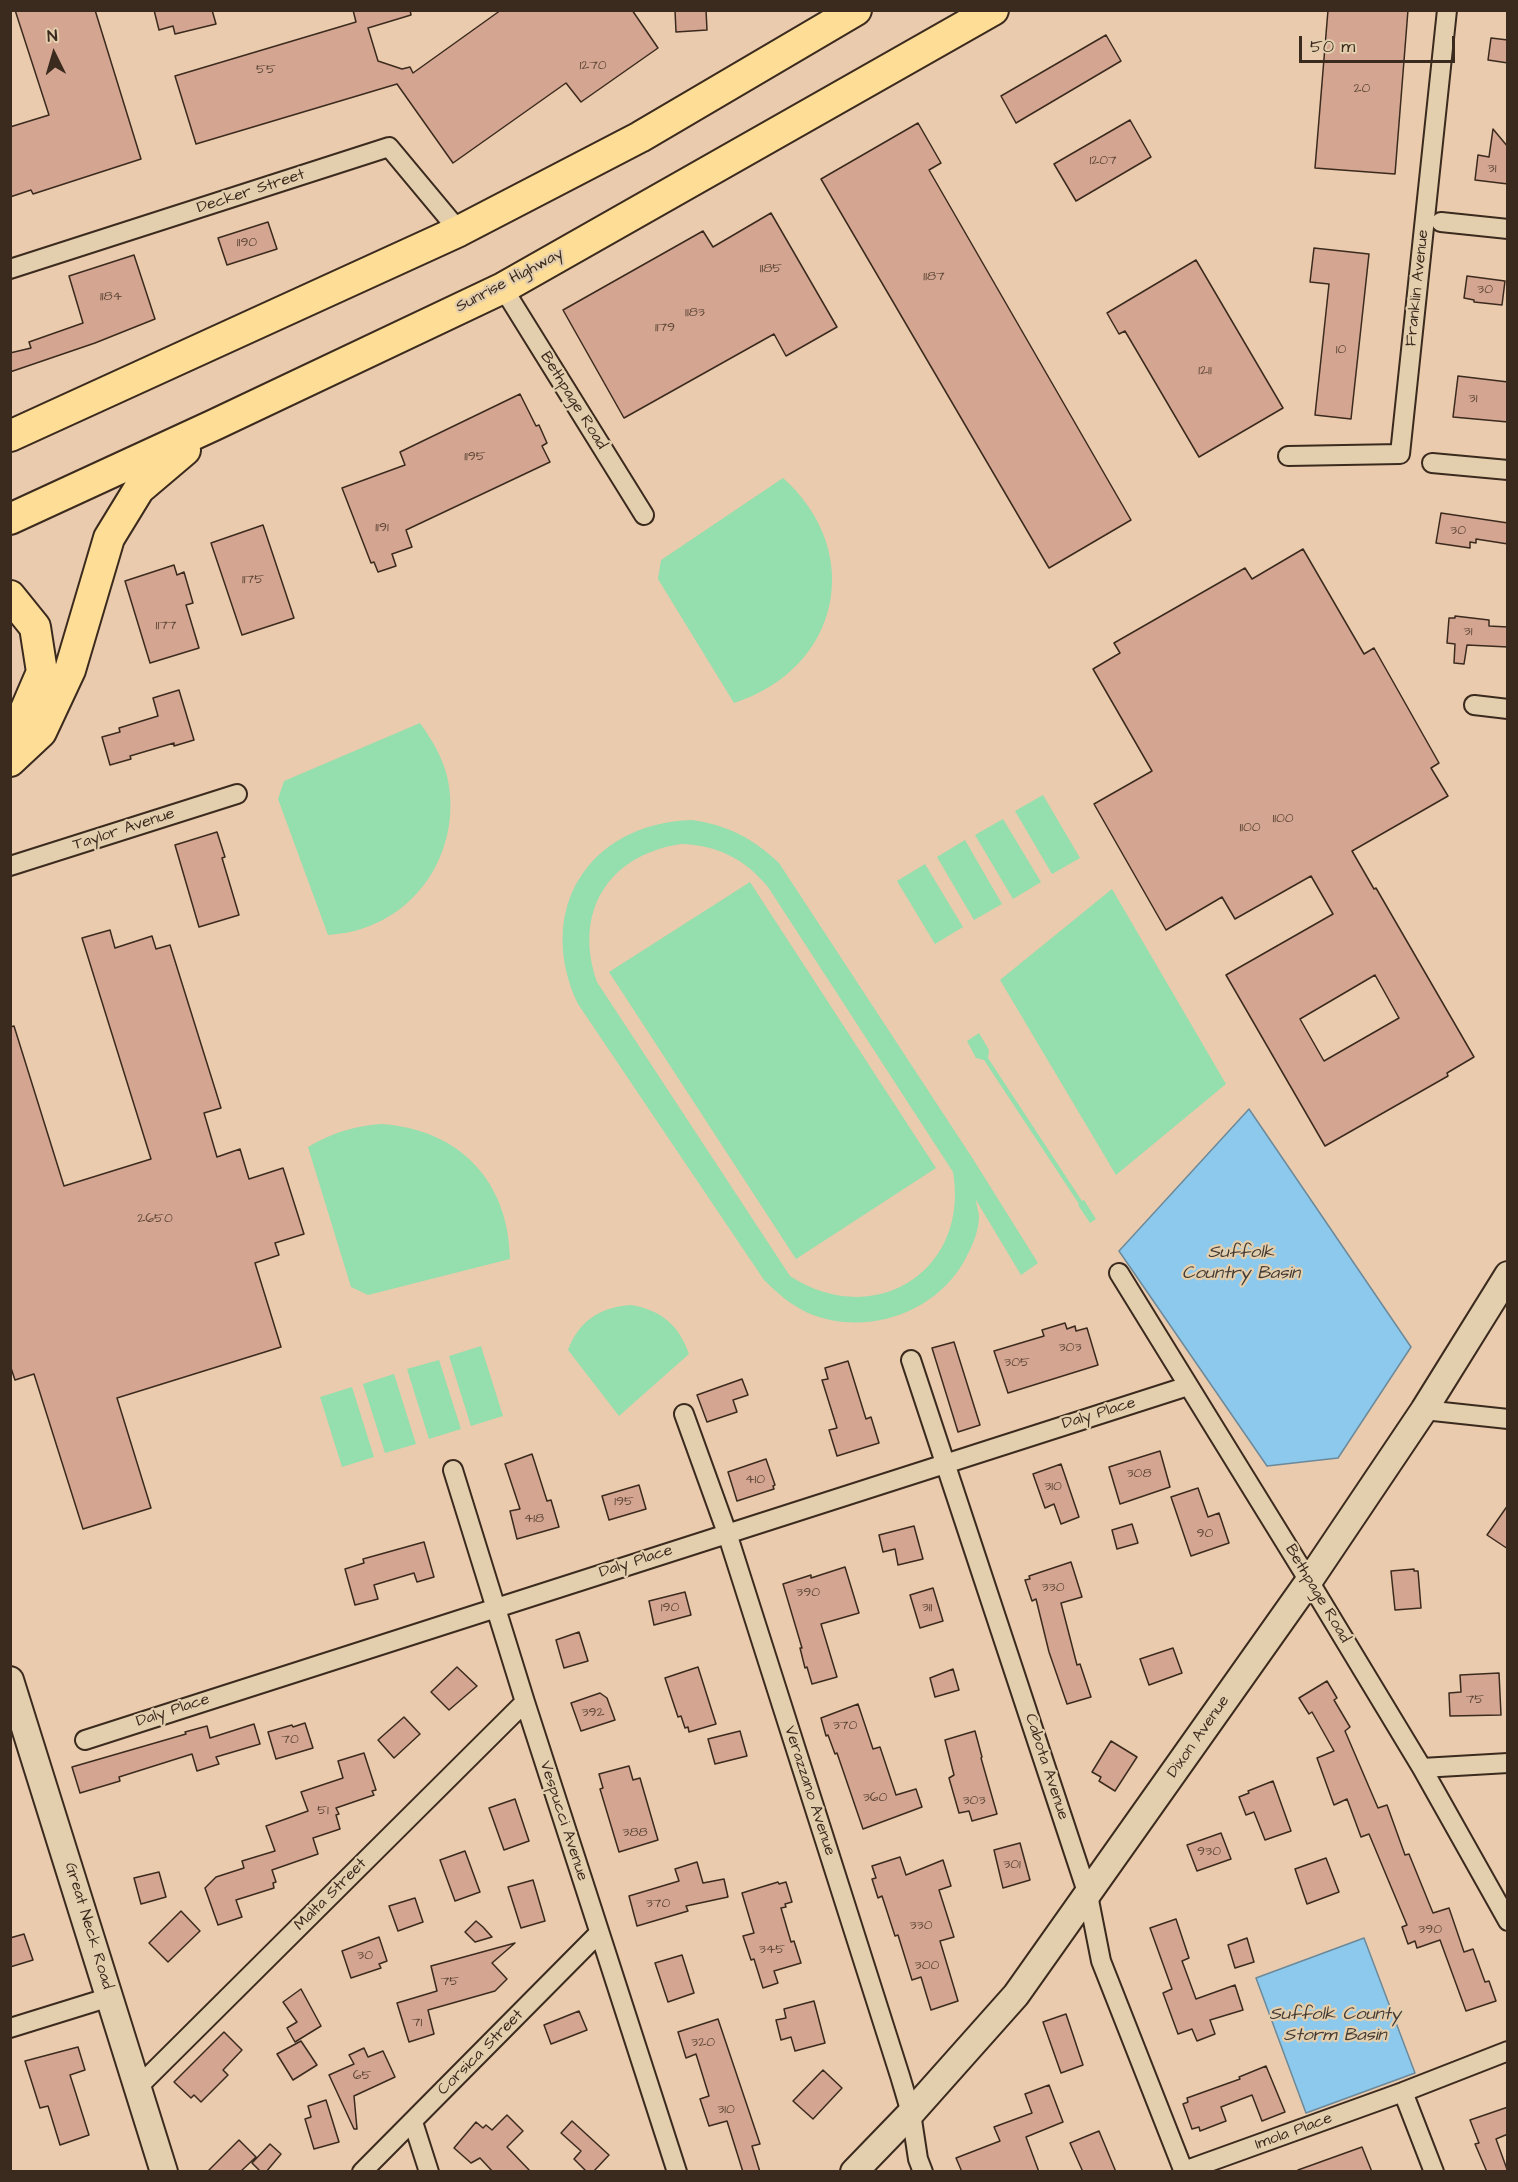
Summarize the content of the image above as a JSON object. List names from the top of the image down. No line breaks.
{"streets":{"highway":["Sunrise Highway"],"main road":["Dixon Avenue","Great Neck Road"],"street":["Decker Street","Franklin Avenue","Bethpage Road","Taylor Avenue","Daly Place","Cabota Avenue","Verazzano Avenue","Vespucci Avenue","Malta Street","Corsica Street","Imola Place"]},"crossings":[["Sunrise Highway","Bethpage Road"],["Bethpage Road","Daly Place"],["Bethpage Road","Dixon Avenue"],["Daly Place","Cabota Avenue"],["Daly Place","Verazzano Avenue"],["Daly Place","Vespucci Avenue"],["Dixon Avenue","Cabota Avenue"],["Dixon Avenue","Verazzano Avenue"],["Cabota Avenue","Imola Place"],["Vespucci Avenue","Malta Street"],["Vespucci Avenue","Corsica Street"],["Malta Street","Great Neck Road"]],"water":["Suffolk Country Basin","Suffolk County Storm Basin"],"house_numbers":["1270","55","20","1207","31","1190","1185","1187","30","1184","1183","1179","10","1211","31","1195","1191","30","1175","1177","31","1100","1100","2650","303","305","308","410","310","195","418","90","330","390","190","311","75","392","370","70","360","303","51","388","930","301","370","330","390","345","30","300","75","71","320","65","310"],"scale_bar":"50 m","north":"top"}
